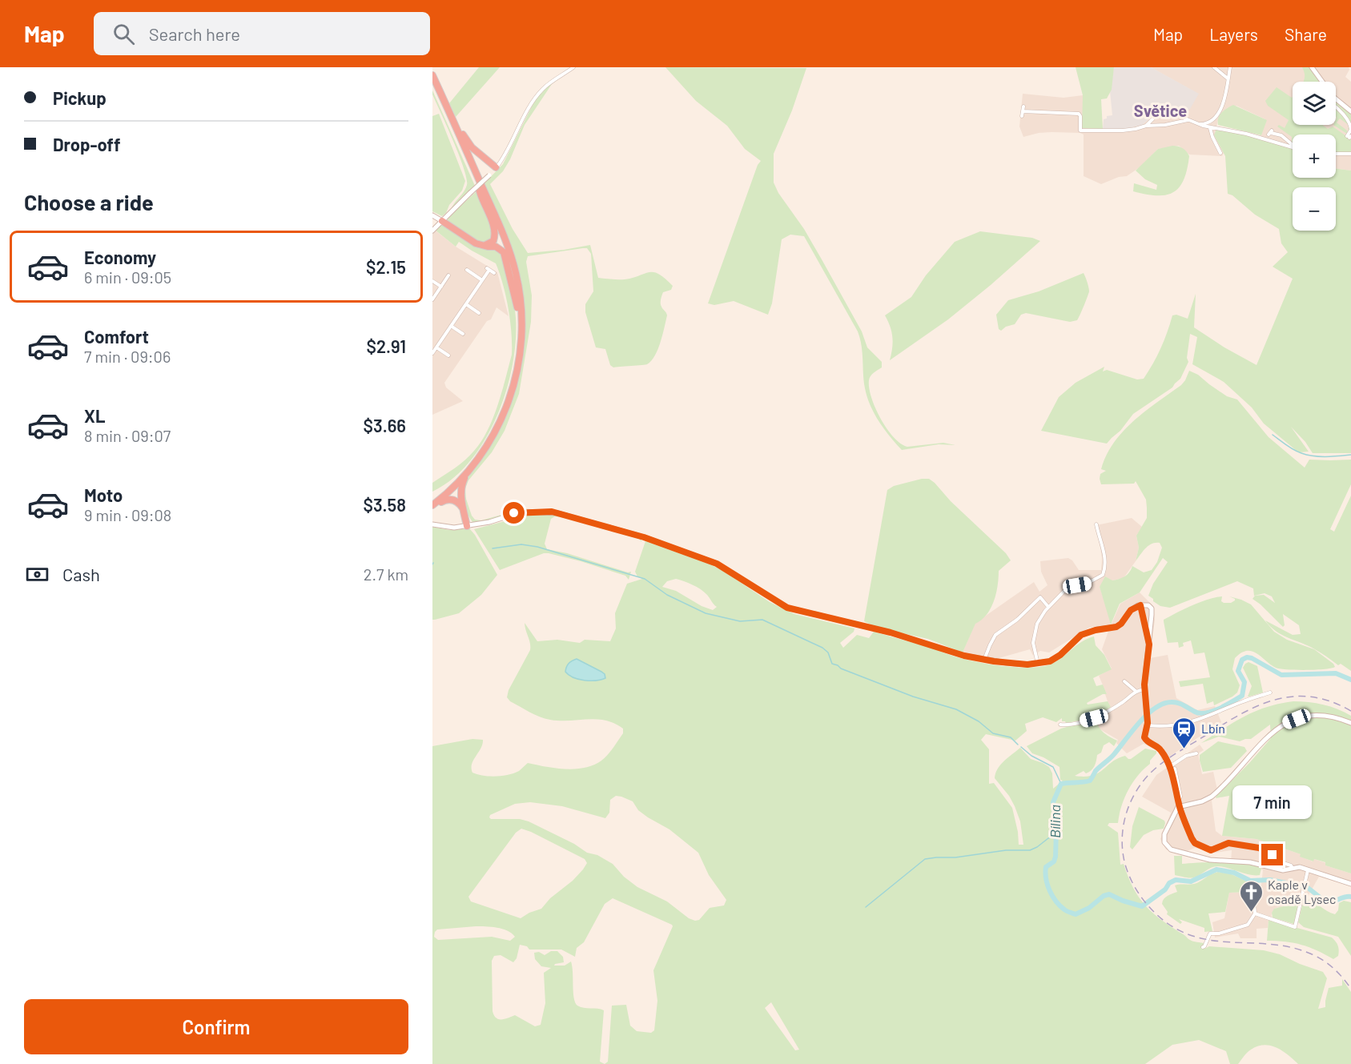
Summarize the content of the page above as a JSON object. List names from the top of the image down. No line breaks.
{"districts":["Světice"],"water":["Bílina"],"places":{"station":["Lbín"],"church":["Kaple v osadě Lysec"]},"page":{"header":"Map","search":"Search here","nav":["Map","Layers","Share"],"banner":["Pickup","Drop-off"],"map_buttons":["+","−"],"heading":"Choose a ride","list":[{"name":"Economy","note":"6 min · 09:05","value":"$2.15"},{"name":"Comfort","note":"7 min · 09:06","value":"$2.91"},{"name":"XL","note":"8 min · 09:07","value":"$3.66"},{"name":"Moto","note":"9 min · 09:08","value":"$3.58"}],"pay":["Cash","2.7 km"],"bubble":"7 min","buttons":"Confirm"}}
